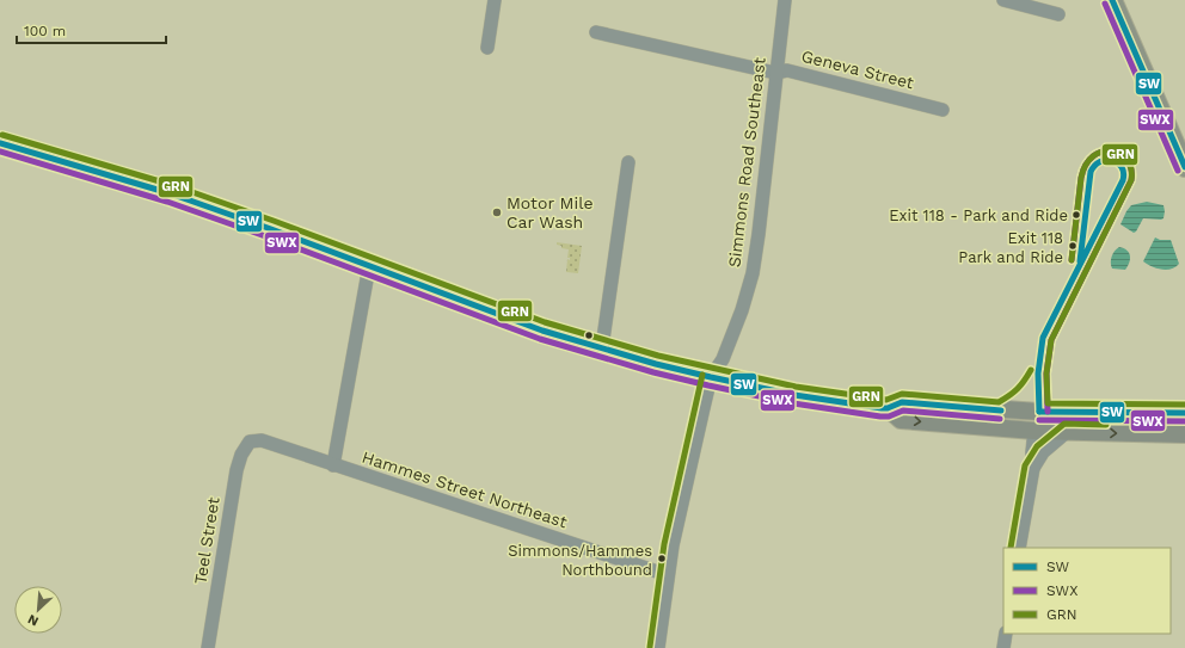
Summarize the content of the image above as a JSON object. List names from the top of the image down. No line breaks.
{"streets":{"street":["Geneva Street","Simmons Road Southeast","Hammes Street Northeast","Teel Street"]},"crossings":[["Geneva Street","Simmons Road Southeast"],["Simmons Road Southeast","Hammes Street Northeast"],["Hammes Street Northeast","Teel Street"]],"places":["Motor Mile Car Wash","Exit 118 - Park and Ride","Exit 118 Park and Ride","Simmons/Hammes Northbound"],"lines":["transit line SW","transit line SWX","transit line GRN"],"legend":["SW","SWX","GRN"],"scale_bar":"100 m","north":"bottom left"}
